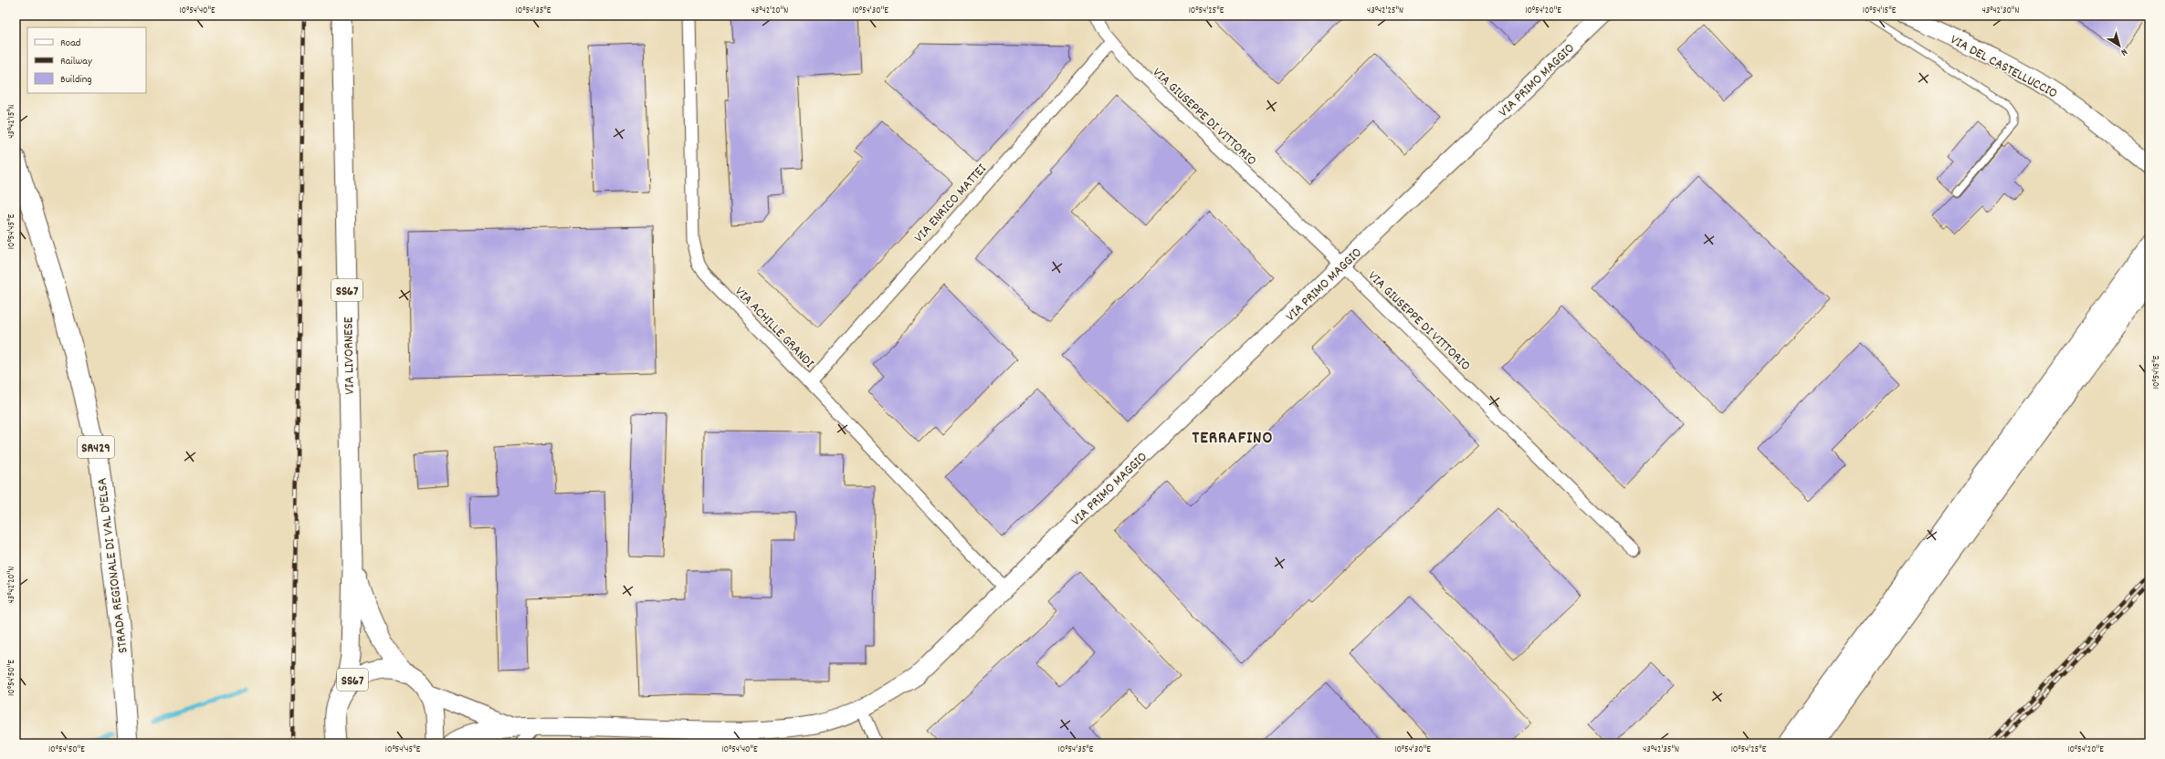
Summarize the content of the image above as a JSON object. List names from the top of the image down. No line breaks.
{"streets":{"main road":["VIA DEL CASTELLUCCIO","VIA PRIMO MAGGIO","SS67","VIA LIVORNESE","SR429","STRADA REGIONALE DI VAL D'ELSA"],"street":["VIA GIUSEPPE DI VITTORIO","VIA ENRICO MATTEI","VIA ACHILLE GRANDI"]},"crossings":[["VIA PRIMO MAGGIO","VIA GIUSEPPE DI VITTORIO"],["VIA PRIMO MAGGIO","VIA ACHILLE GRANDI"],["VIA PRIMO MAGGIO","VIA LIVORNESE"],["VIA GIUSEPPE DI VITTORIO","VIA ENRICO MATTEI"],["VIA ENRICO MATTEI","VIA ACHILLE GRANDI"]],"districts":["TERRAFINO"],"legend":["Road","Railway","Building"],"north":"bottom right","coordinates":["10°54'40\"E","10°54'35\"E","43°42'20\"N","10°54'30\"E","10°54'25\"E","43°42'25\"N","10°54'20\"E","10°54'15\"E","43°42'30\"N","43°42'15\"N","10°54'45\"E","10°54'50\"E","43°42'35\"N"]}
